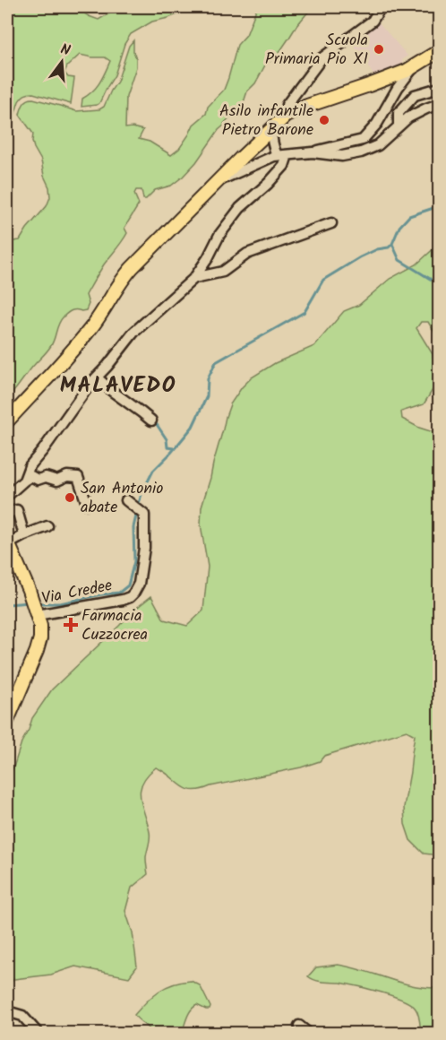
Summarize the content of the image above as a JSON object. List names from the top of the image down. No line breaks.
{"streets":{"street":["Via Credee"]},"districts":["MALAVEDO"],"places":{"other":["Scuola Primaria Pio XI","Asilo infantile Pietro Barone","San Antonio abate"],"health":["Farmacia Cuzzocrea"]},"north":"top"}
